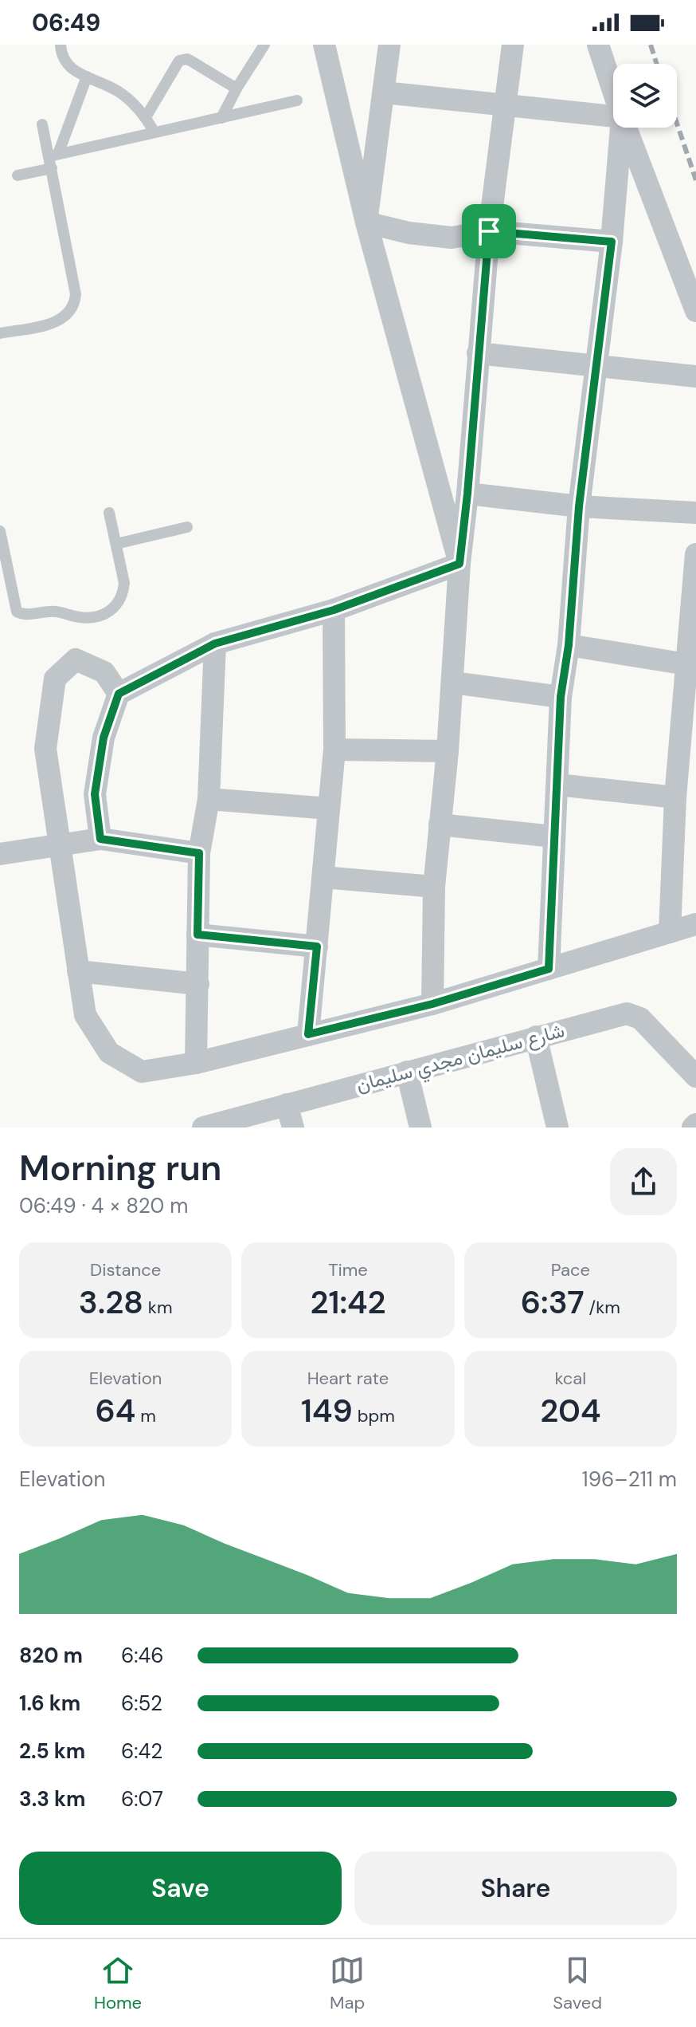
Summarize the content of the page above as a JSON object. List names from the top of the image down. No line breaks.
{"streets":{"street":["شارع سليمان مجدي سليمان"]},"page":{"status":"06:49","heading":["Morning run","06:49 · 4 × 820 m"],"stats":[["Distance","3.28 km"],["Time","21:42"],["Pace","6:37 /km"],["Elevation","64 m"],["Heart rate","149 bpm"],["kcal","204"]],"chart":["Elevation","196–211 m"],"list":[{"name":"820 m","note":"6:46"},{"name":"1.6 km","note":"6:52"},{"name":"2.5 km","note":"6:42"},{"name":"3.3 km","note":"6:07"}],"buttons":["Save","Share"],"tabs":["Home","Map","Saved"]}}
